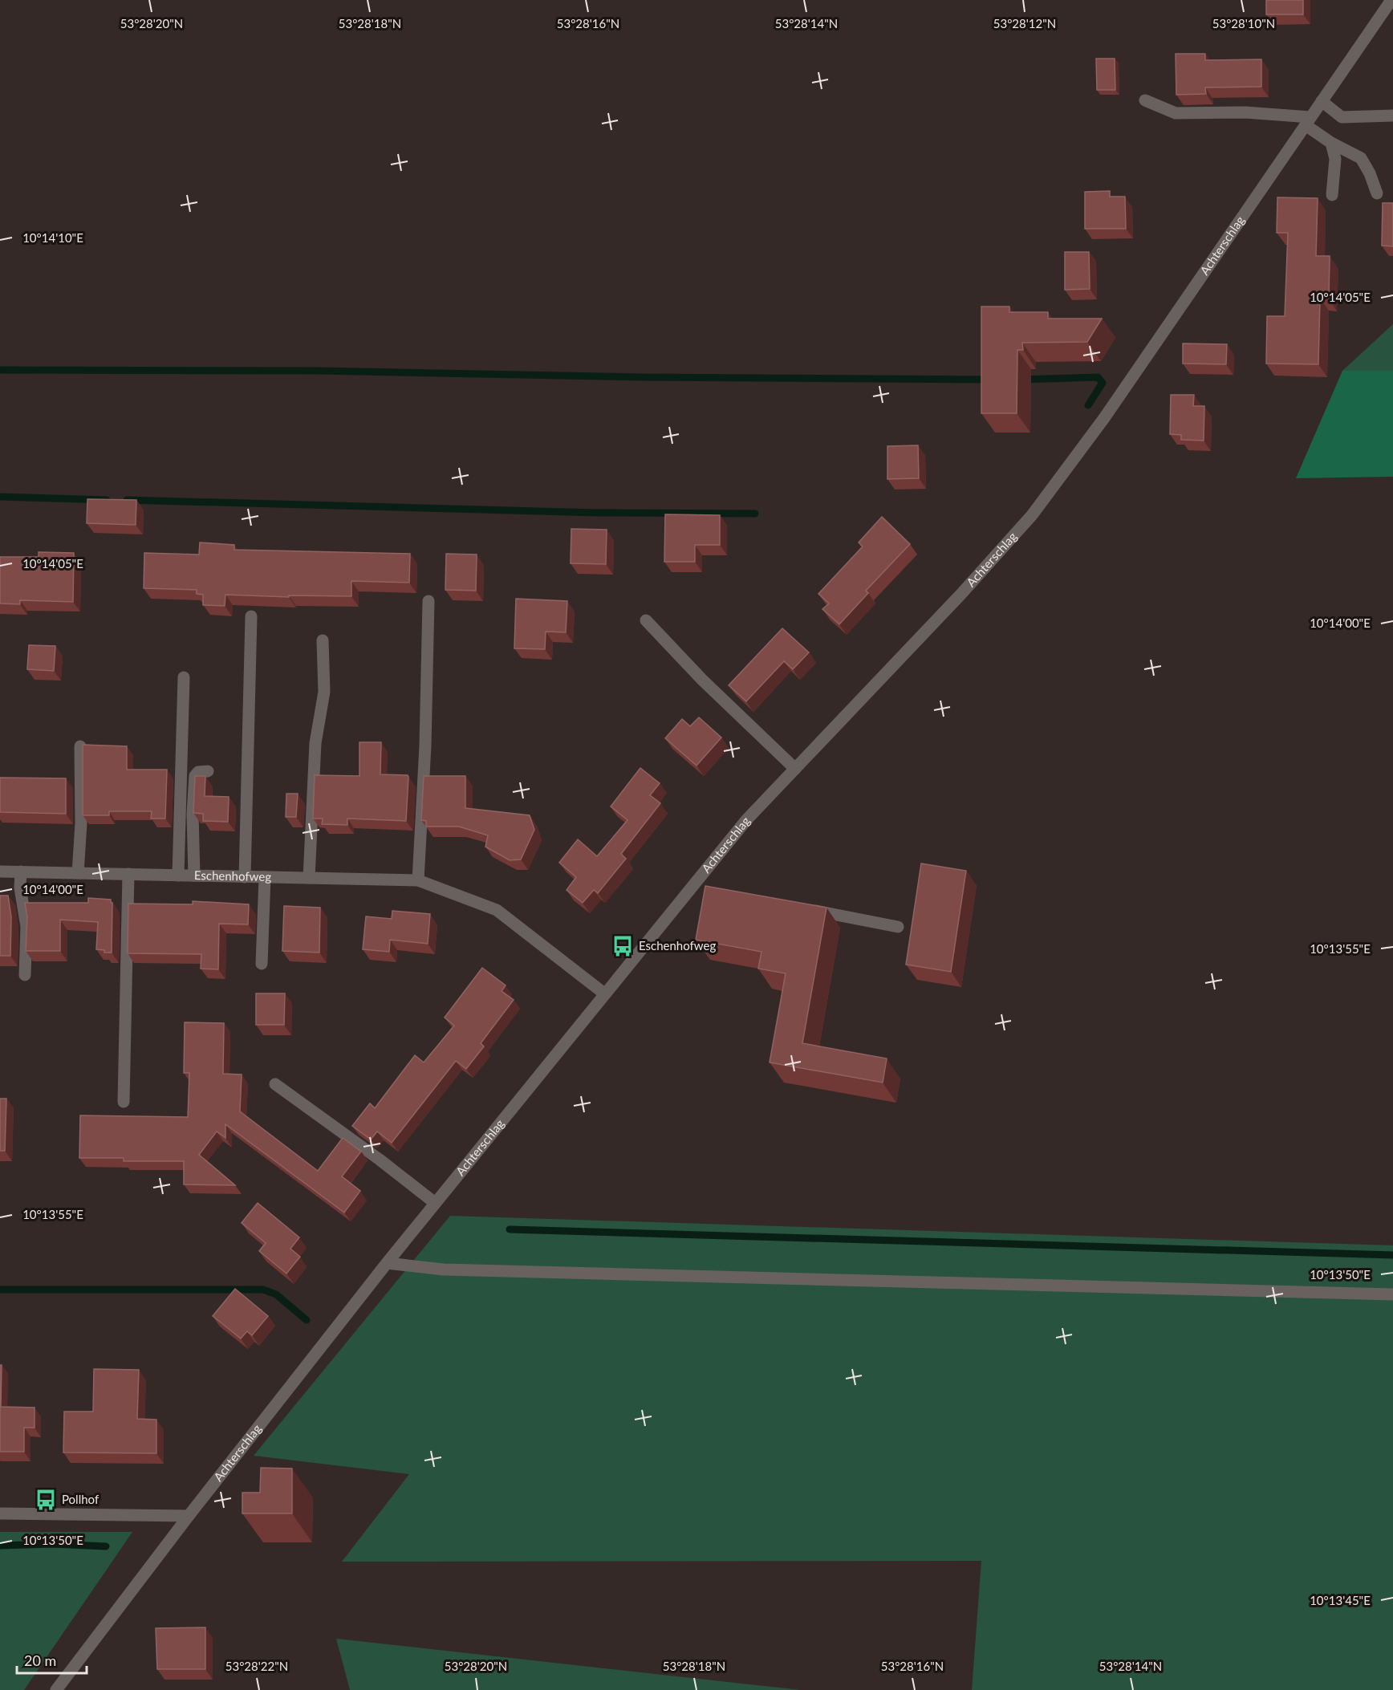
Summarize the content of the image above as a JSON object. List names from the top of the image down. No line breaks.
{"streets":{"street":["Achterschlag","Eschenhofweg"]},"crossings":[["Achterschlag","Eschenhofweg"]],"places":{"bus stop":["Eschenhofweg","Pollhof"]},"scale_bar":"20 m","coordinates":["53°28'10\"N","53°28'20\"N","53°28'18\"N","53°28'16\"N","53°28'14\"N","53°28'12\"N","10°14'10\"E","10°14'05\"E","10°14'00\"E","10°13'55\"E","10°13'50\"E","10°13'45\"E","53°28'22\"N"]}
